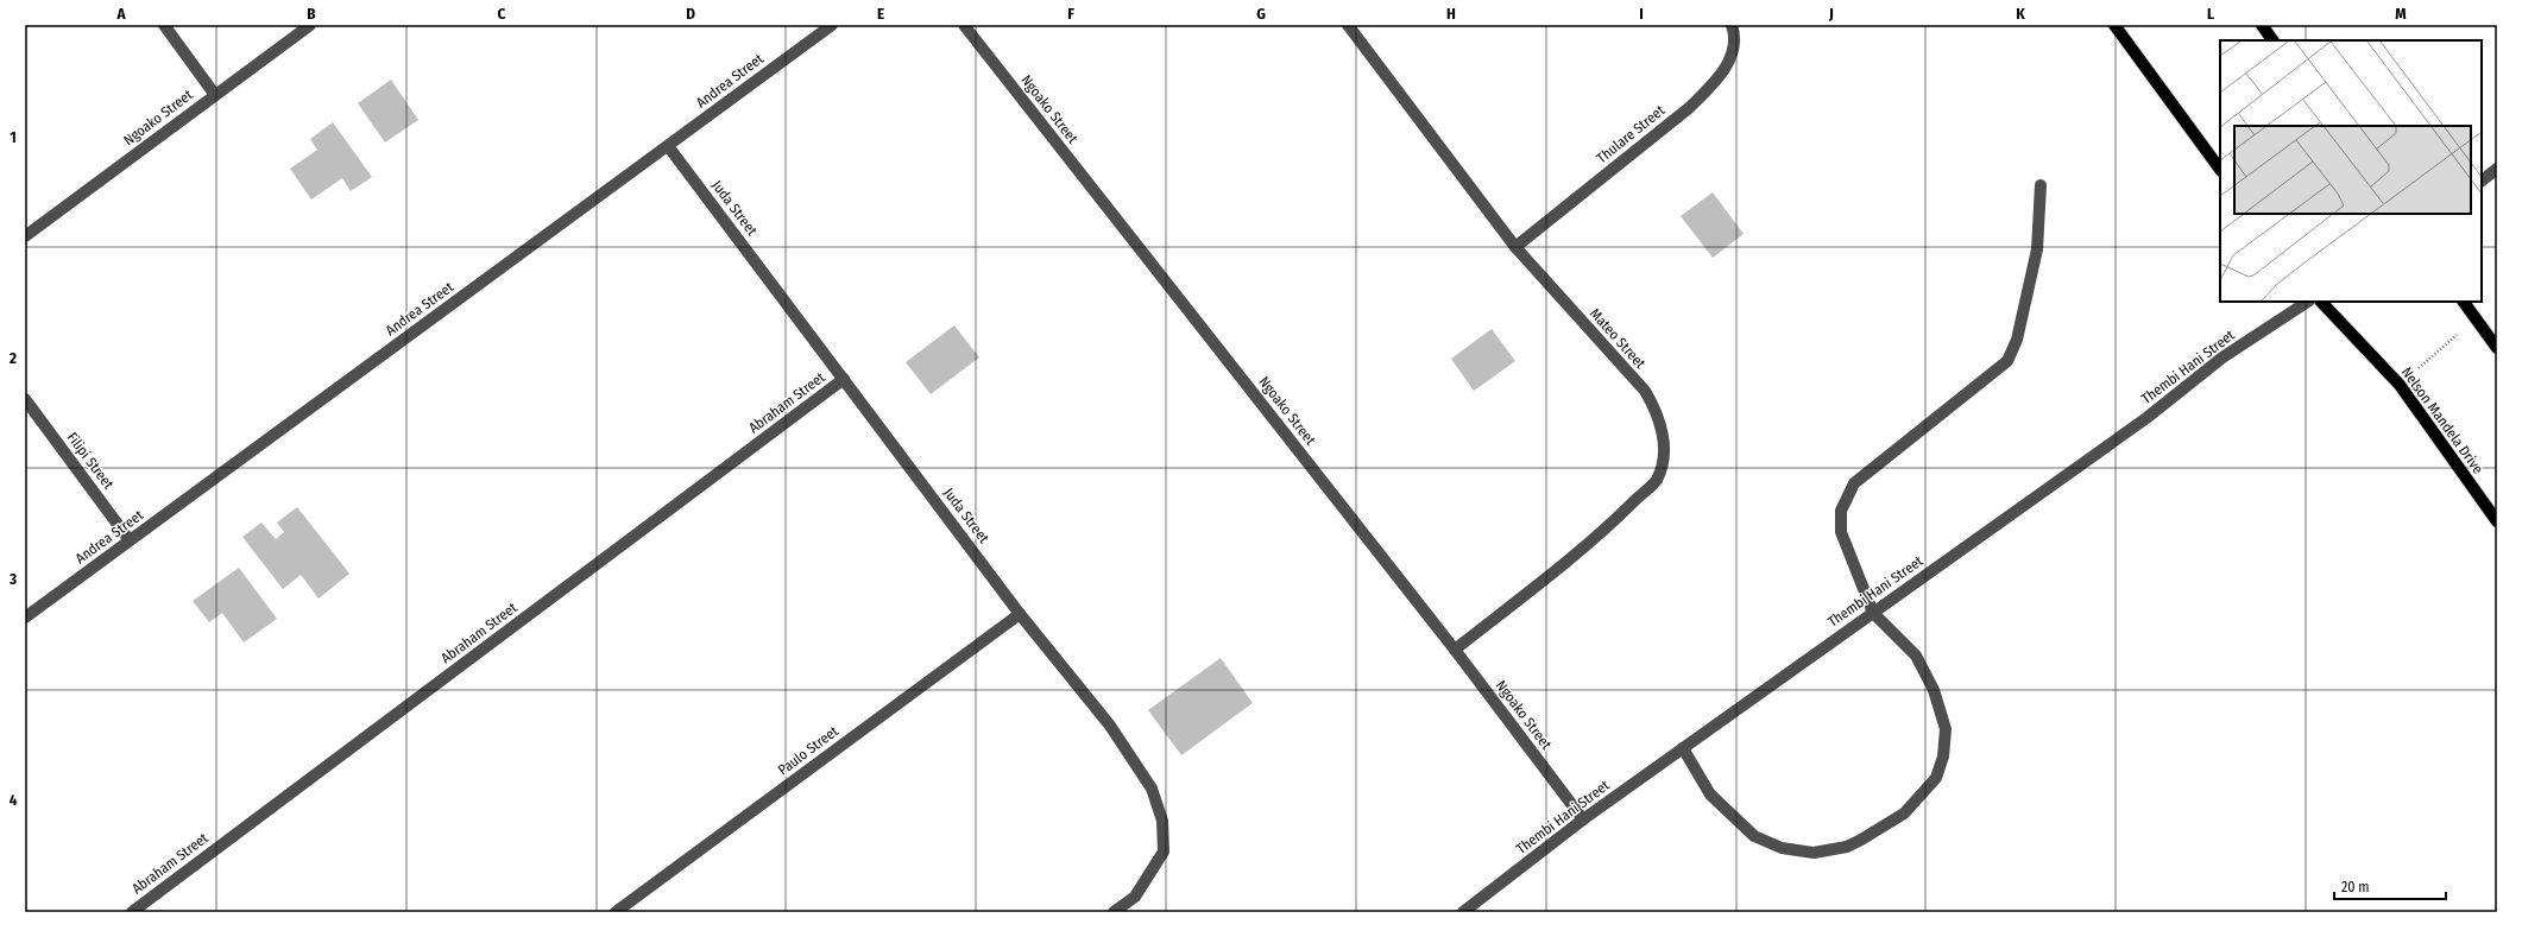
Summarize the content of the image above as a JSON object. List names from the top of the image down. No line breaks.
{"streets":{"main road":["Nelson Mandela Drive"],"street":["Andrea Street","Ngoako Street","Thulare Street","Juda Street","Mateo Street","Thembi Hani Street","Abraham Street","Filipi Street","Paulo Street"]},"crossings":[["Andrea Street","Juda Street"],["Andrea Street","Filipi Street"],["Ngoako Street","Mateo Street"],["Ngoako Street","Thembi Hani Street"],["Thulare Street","Mateo Street"],["Juda Street","Abraham Street"],["Juda Street","Paulo Street"]],"scale_bar":"20 m","grid":{"columns":["A","B","C","D","E","F","G","H","I","J","K","L","M"],"rows":["1","2","3","4"]}}
